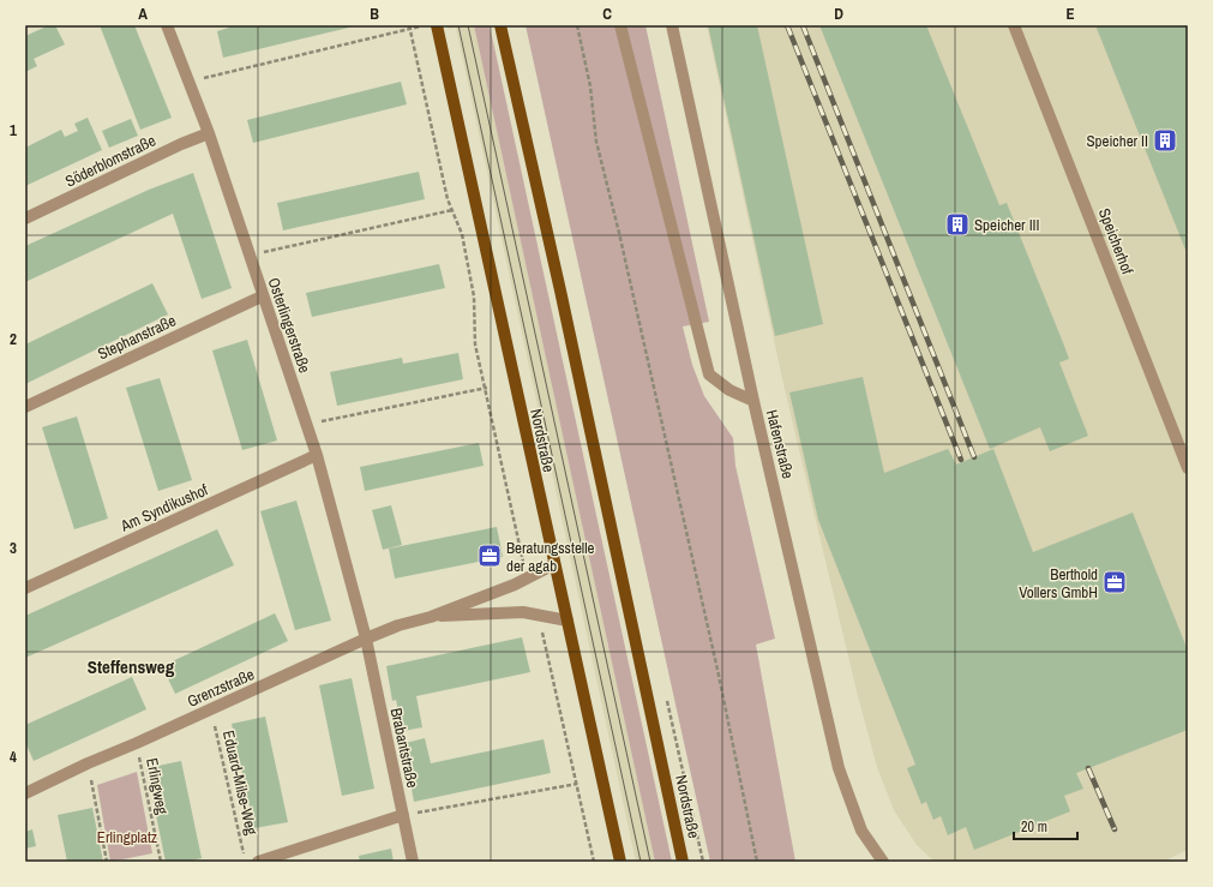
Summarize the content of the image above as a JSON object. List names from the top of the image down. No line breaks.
{"streets":{"main road":["Nordstraße"],"street":["Söderblomstraße","Speicherhof","Osterlingerstraße","Stephanstraße","Hafenstraße","Am Syndikushof","Grenzstraße","Brabantstraße"],"path":["Eduard-Milse-Weg","Erlingweg"]},"crossings":[["Söderblomstraße","Osterlingerstraße"],["Osterlingerstraße","Stephanstraße"],["Osterlingerstraße","Am Syndikushof"],["Osterlingerstraße","Grenzstraße"],["Osterlingerstraße","Brabantstraße"],["Nordstraße","Grenzstraße"],["Grenzstraße","Brabantstraße"],["Grenzstraße","Eduard-Milse-Weg"],["Grenzstraße","Erlingweg"]],"districts":["Steffensweg"],"parks":["Erlingplatz"],"places":{"building":["Speicher II","Speicher III"],"office":["Beratungsstelle der agab","Berthold Vollers GmbH"]},"scale_bar":"20 m","grid":{"columns":["A","B","C","D","E"],"rows":["1","2","3","4"]}}
